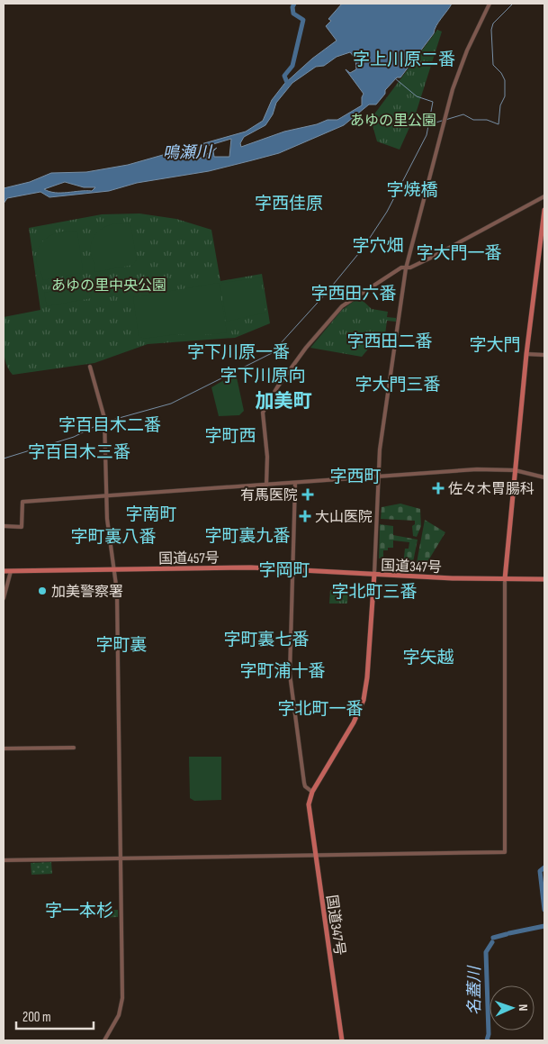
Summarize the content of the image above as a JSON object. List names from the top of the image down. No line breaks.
{"streets":{"highway":["国道457号","国道347号"]},"crossings":[["国道457号","国道347号"]],"districts":["字上川原二番","字焼橋","字西佳原","字穴畑","字大門一番","字西田六番","字西田二番","字大門","字下川原一番","字下川原向","字大門三番","加美町","字百目木二番","字町西","字百目木三番","字西町","字南町","字町裏九番","字町裏八番","字岡町","字北町三番","字町裏七番","字町裏","字矢越","字町浦十番","字北町一番","字一本杉"],"water":["鳴瀬川","名蓋川"],"parks":["あゆの里公園","あゆの里中央公園"],"places":{"health":["佐々木胃腸科","有馬医院","大山医院"],"other":["加美警察署"]},"scale_bar":"200 m","north":"right"}
